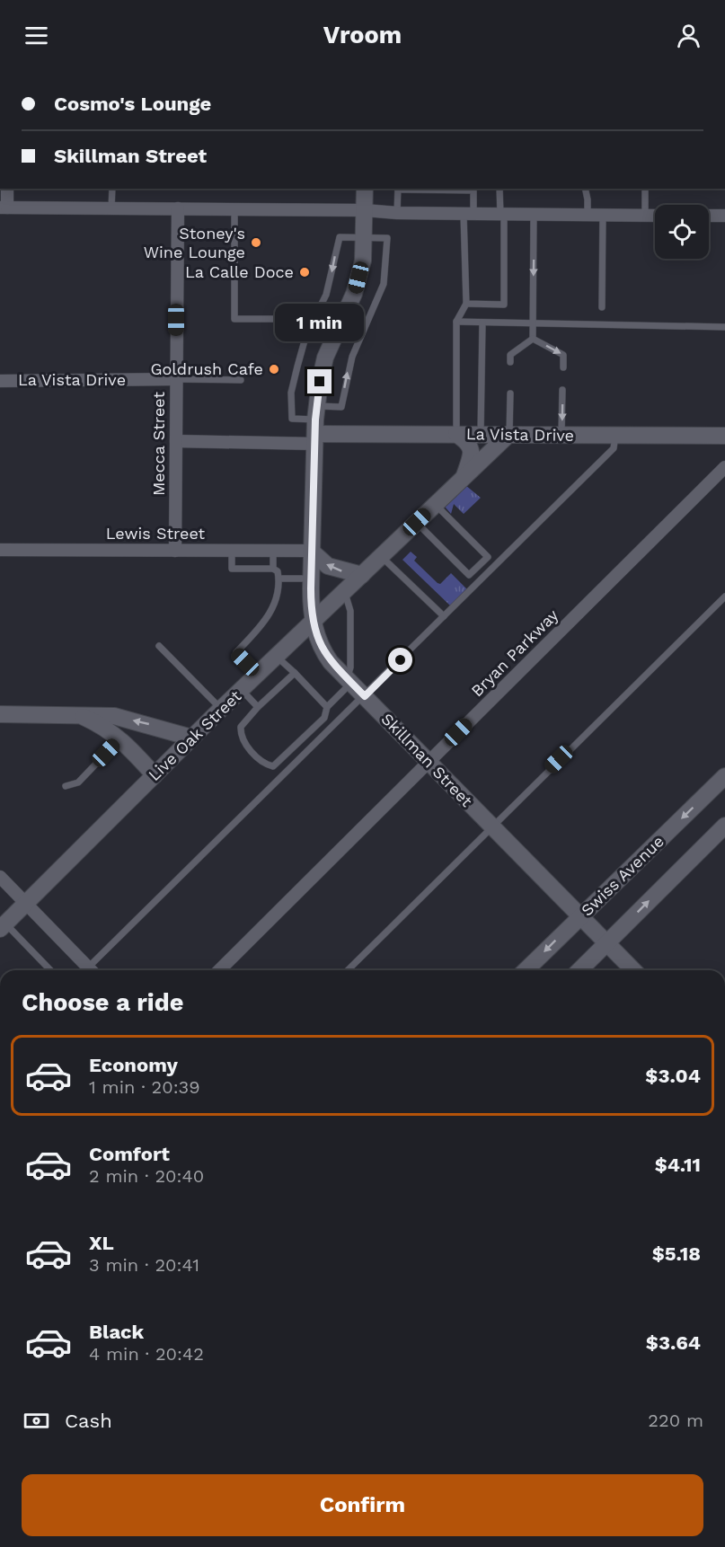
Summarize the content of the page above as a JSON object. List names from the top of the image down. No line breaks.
{"streets":{"street":["La Vista Drive","Mecca Street","Lewis Street","Bryan Parkway","Live Oak Street","Skillman Street","Swiss Avenue"]},"crossings":[["La Vista Drive","Mecca Street"],["La Vista Drive","Live Oak Street"],["La Vista Drive","Skillman Street"],["Mecca Street","Lewis Street"],["Lewis Street","Skillman Street"],["Bryan Parkway","Skillman Street"],["Live Oak Street","Skillman Street"],["Skillman Street","Swiss Avenue"]],"places":["Stoney's Wine Lounge","La Calle Doce","Goldrush Cafe"],"page":{"header":"Vroom","banner":["Cosmo's Lounge","Skillman Street"],"bubble":"1 min","heading":"Choose a ride","list":[{"name":"Economy","note":"1 min · 20:39","value":"$3.04"},{"name":"Comfort","note":"2 min · 20:40","value":"$4.11"},{"name":"XL","note":"3 min · 20:41","value":"$5.18"},{"name":"Black","note":"4 min · 20:42","value":"$3.64"}],"pay":["Cash","220 m"],"buttons":"Confirm"}}
